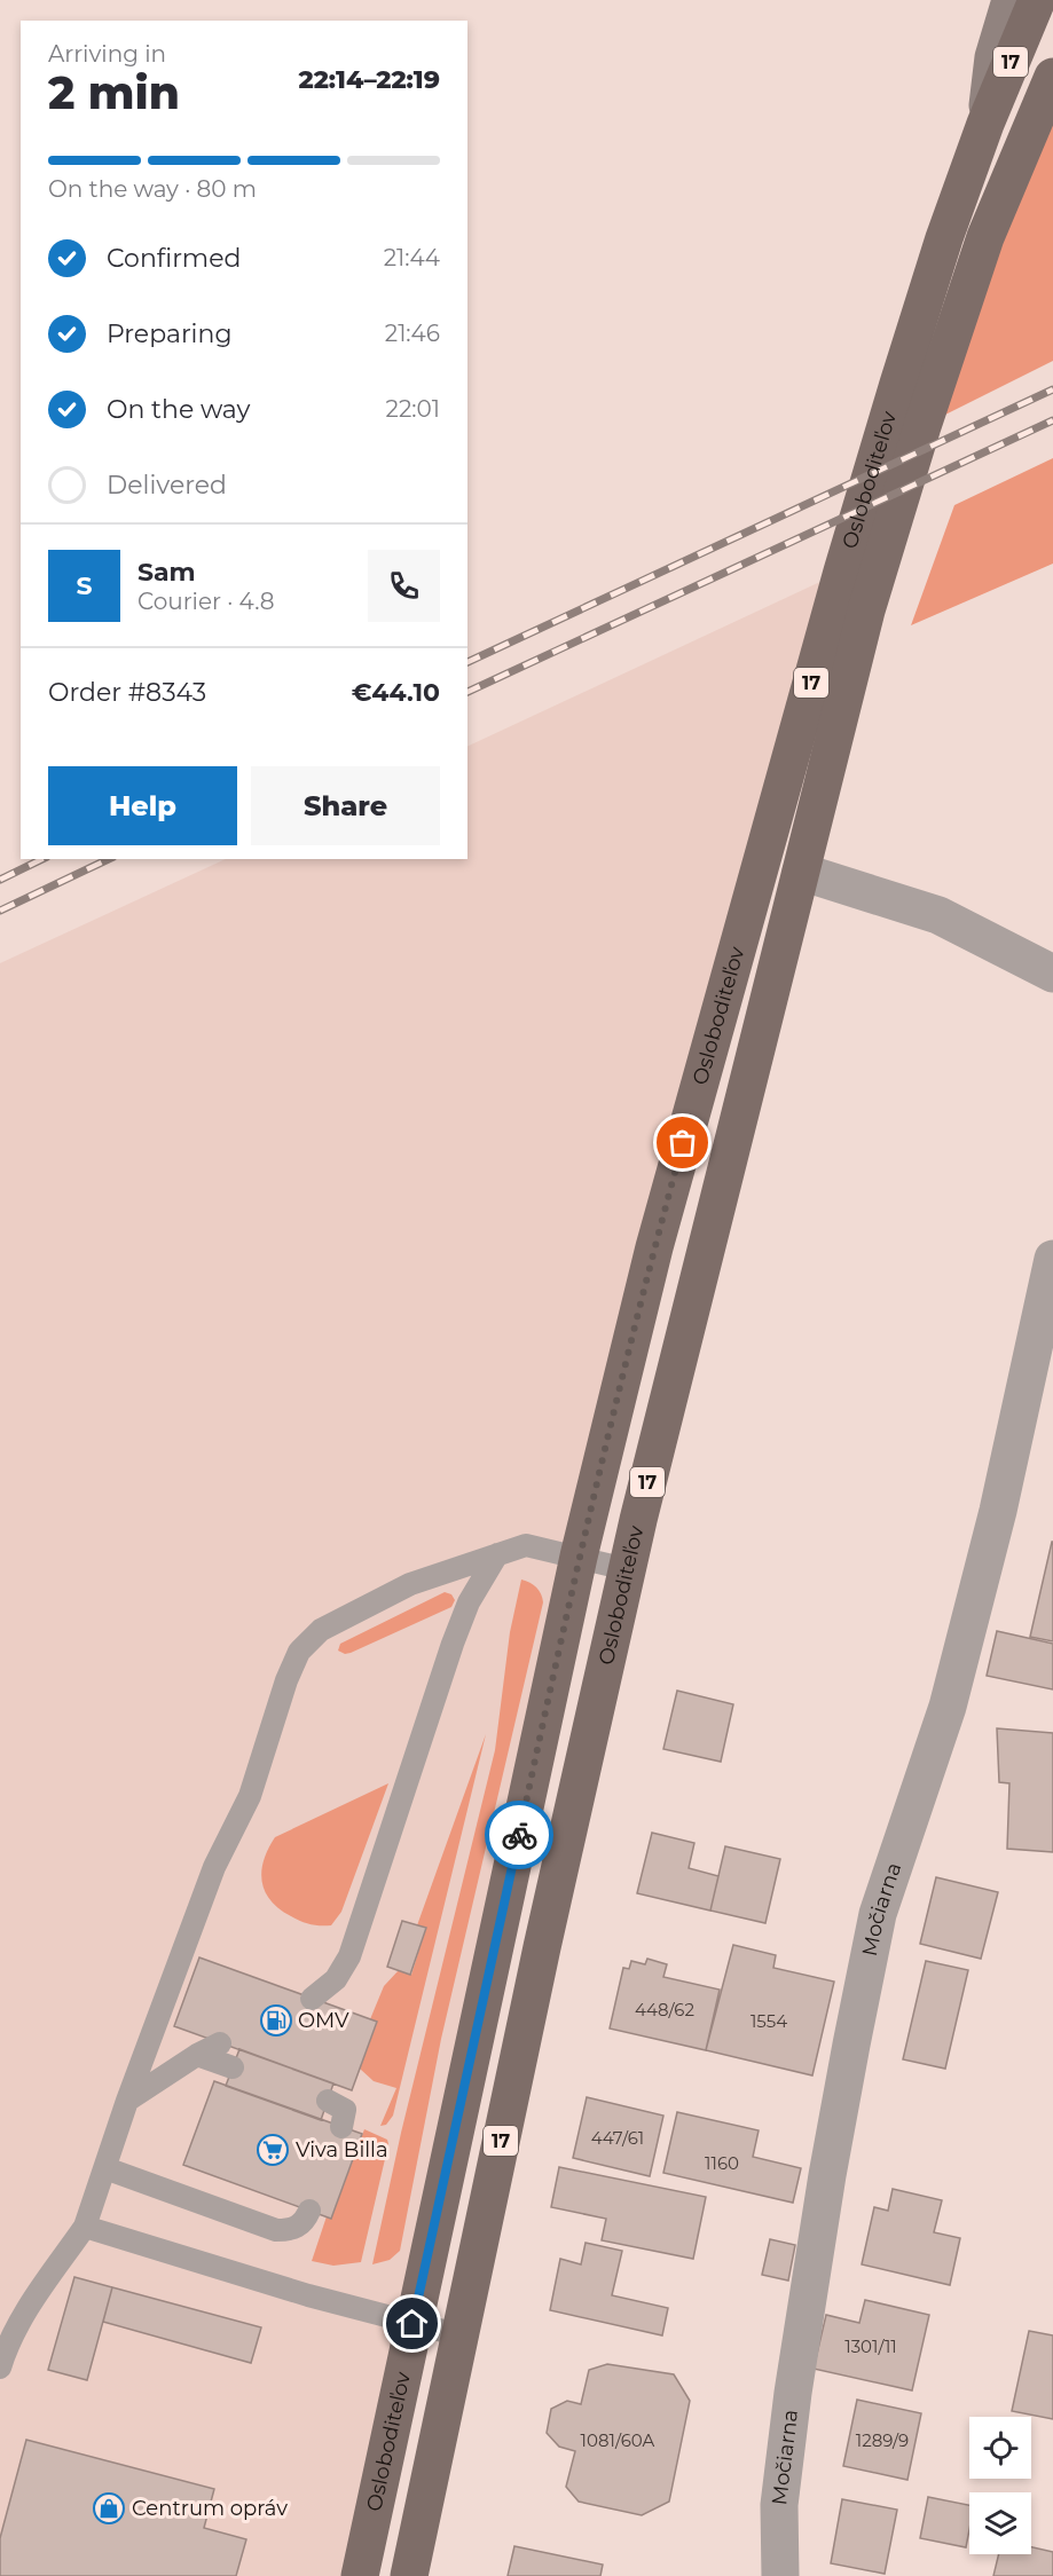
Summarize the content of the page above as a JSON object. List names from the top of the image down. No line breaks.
{"streets":{"main road":["17","Osloboditeľov"],"street":["Močiarna"]},"places":{"fuel station":["OMV"],"supermarket":["Viva Billa"],"shop":["Centrum opráv"]},"house_numbers":["448/62","1554","447/61","1160","1301/11","1081/60A","1289/9"],"page":{"heading":["2 min","Arriving in","22:14–22:19"],"panel":["Sam","Courier · 4.8","Order #8343","€44.10"],"bar":"On the way · 80 m","list":[["Confirmed","21:44"],["Preparing","21:46"],["On the way","22:01"],"Delivered"],"round":"S","buttons":["Help","Share"]}}
